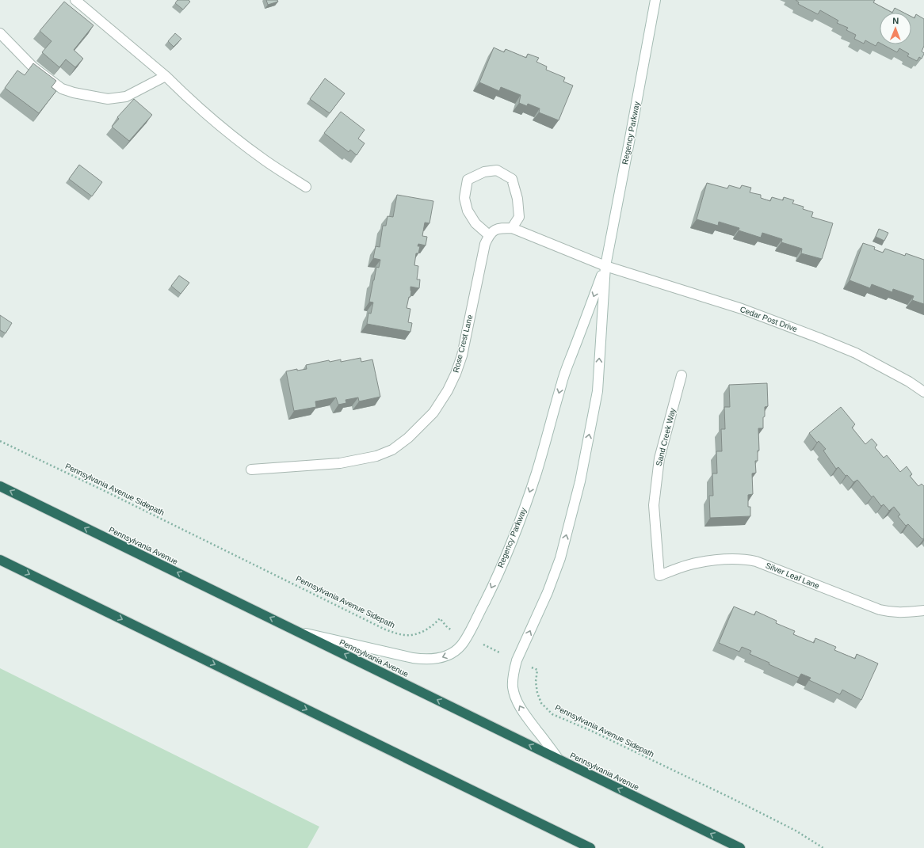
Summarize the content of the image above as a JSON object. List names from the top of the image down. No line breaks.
{"streets":{"highway":["Pennsylvania Avenue"],"street":["Regency Parkway","Cedar Post Drive","Rose Crest Lane","Sand Creek Way","Silver Leaf Lane"],"path":["Pennsylvania Avenue Sidepath"]},"crossings":[["Regency Parkway","Cedar Post Drive"],["Regency Parkway","Pennsylvania Avenue Sidepath"],["Regency Parkway","Pennsylvania Avenue"],["Sand Creek Way","Silver Leaf Lane"]],"north":"top"}
